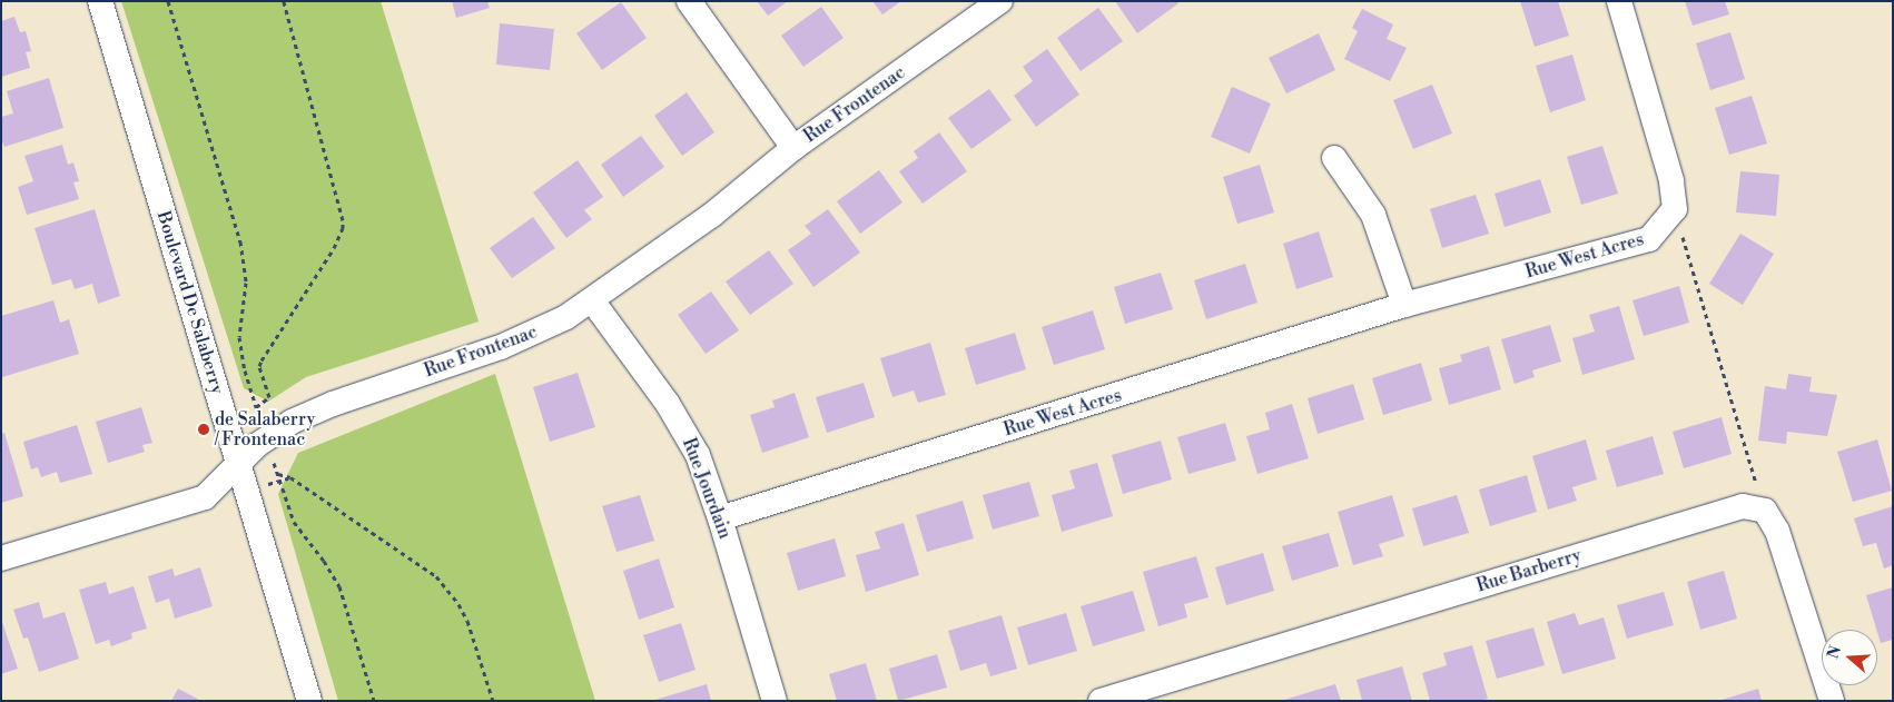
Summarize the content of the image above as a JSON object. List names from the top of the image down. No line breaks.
{"streets":{"street":["Rue Frontenac","Rue West Acres","Boulevard De Salaberry","Rue Jourdain","Rue Barberry"]},"crossings":[["Rue Frontenac","Boulevard De Salaberry"],["Rue Frontenac","Rue Jourdain"],["Rue West Acres","Rue Jourdain"]],"places":["de Salaberry / Frontenac"],"north":"left"}
